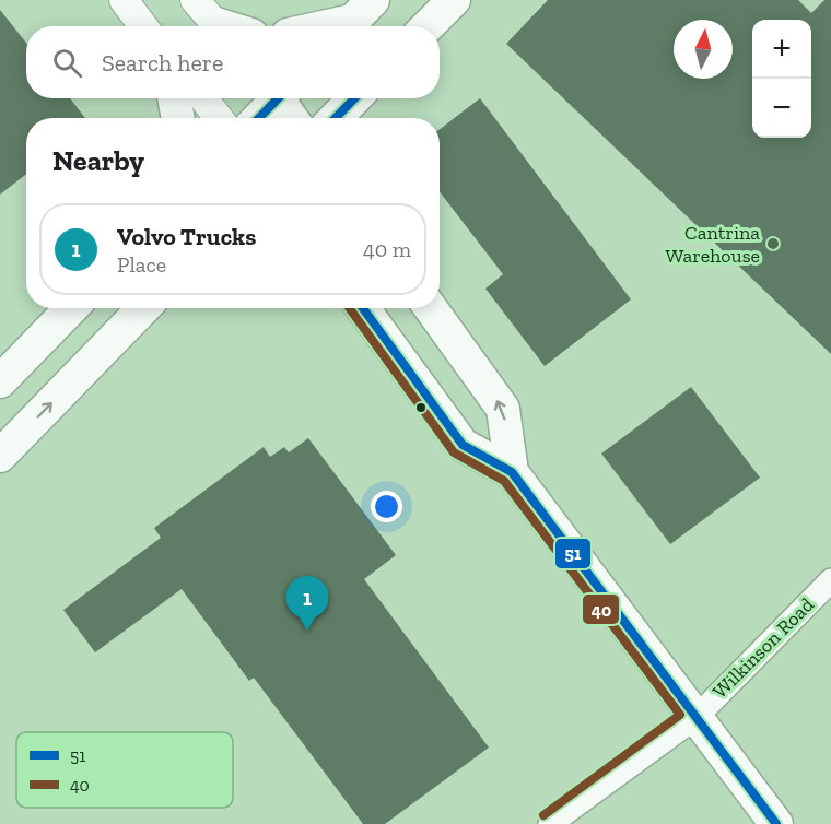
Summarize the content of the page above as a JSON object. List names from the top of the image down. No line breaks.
{"streets":{"street":["Wilkinson Road"]},"places":["Cantrina Warehouse"],"lines":["transit line 51","transit line 40"],"legend":["51","40"],"north":"top","page":{"map_buttons":["+","−"],"search":"Search here","heading":"Nearby","list":[{"mark":"1","name":"Volvo Trucks","note":"Place","value":"40 m"}],"pins":"1"}}
